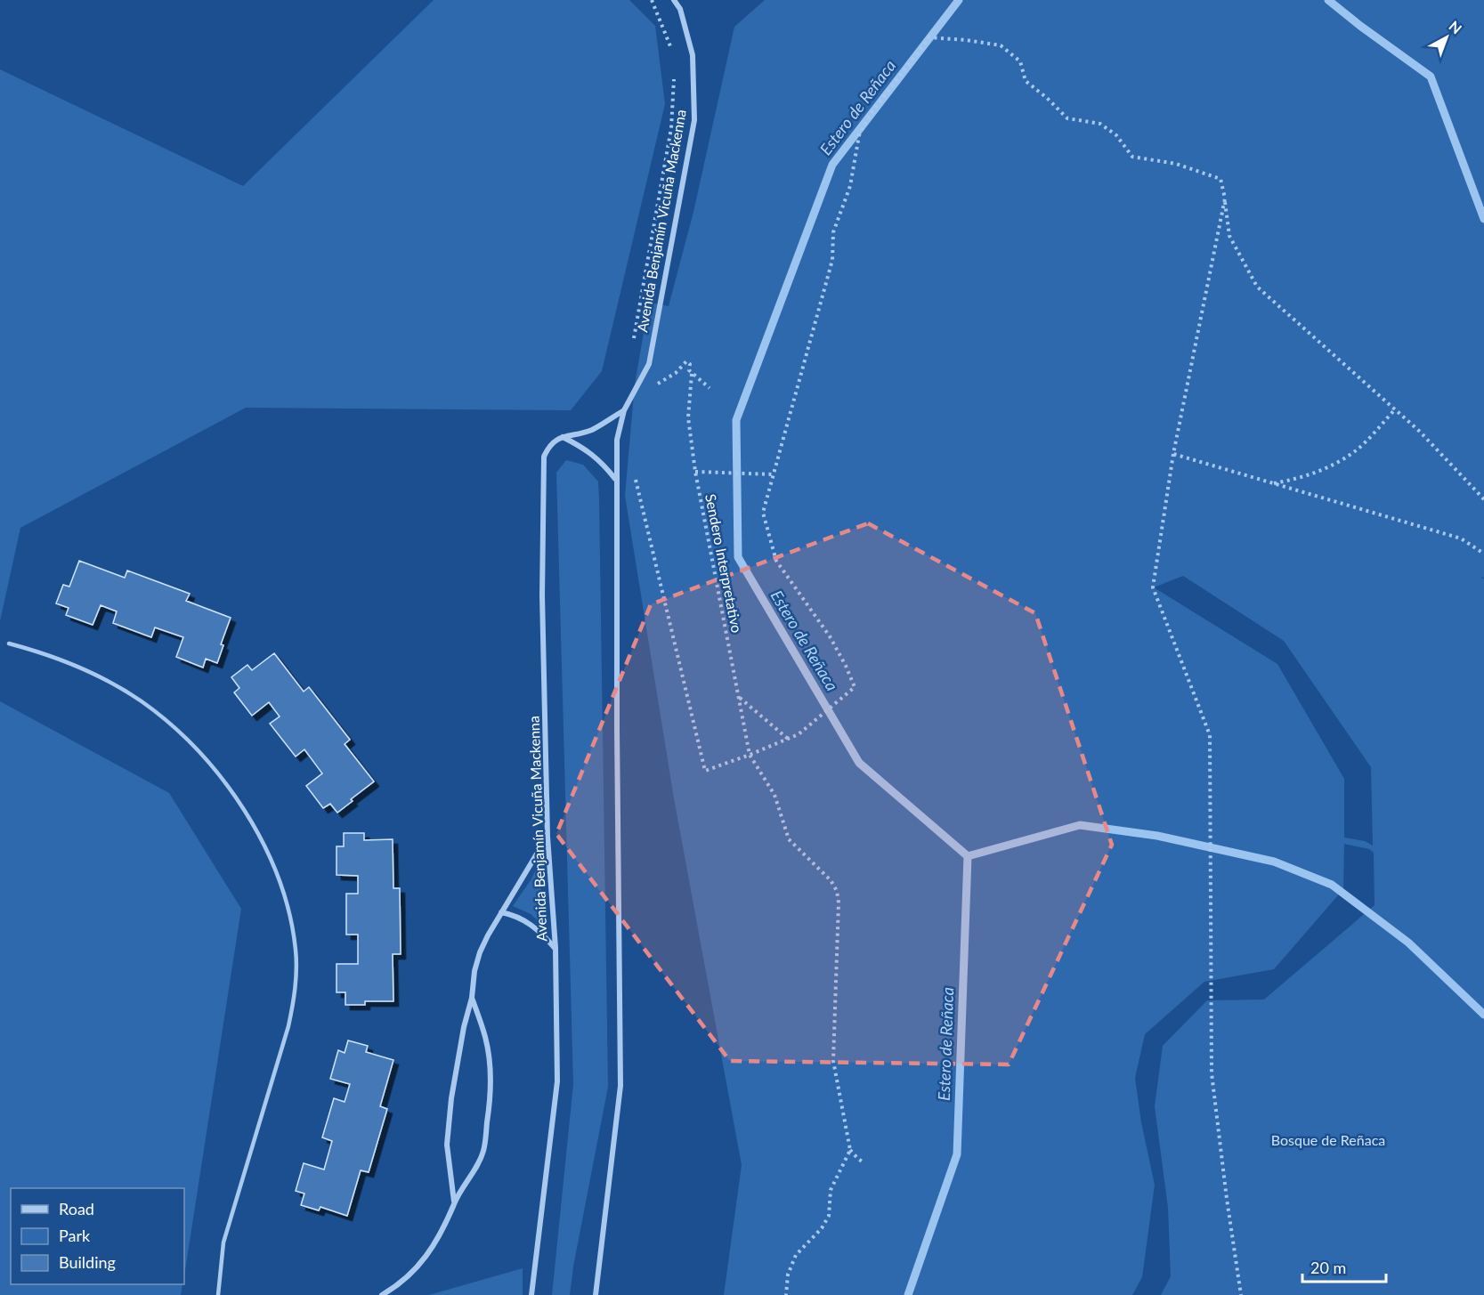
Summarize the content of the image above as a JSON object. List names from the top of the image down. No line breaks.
{"streets":{"street":["Avenida Benjamín Vicuña Mackenna"],"path":["Sendero Interpretativo"]},"water":["Estero de Reñaca"],"parks":["Bosque de Reñaca"],"legend":["Road","Park","Building"],"scale_bar":"20 m","north":"top right"}
